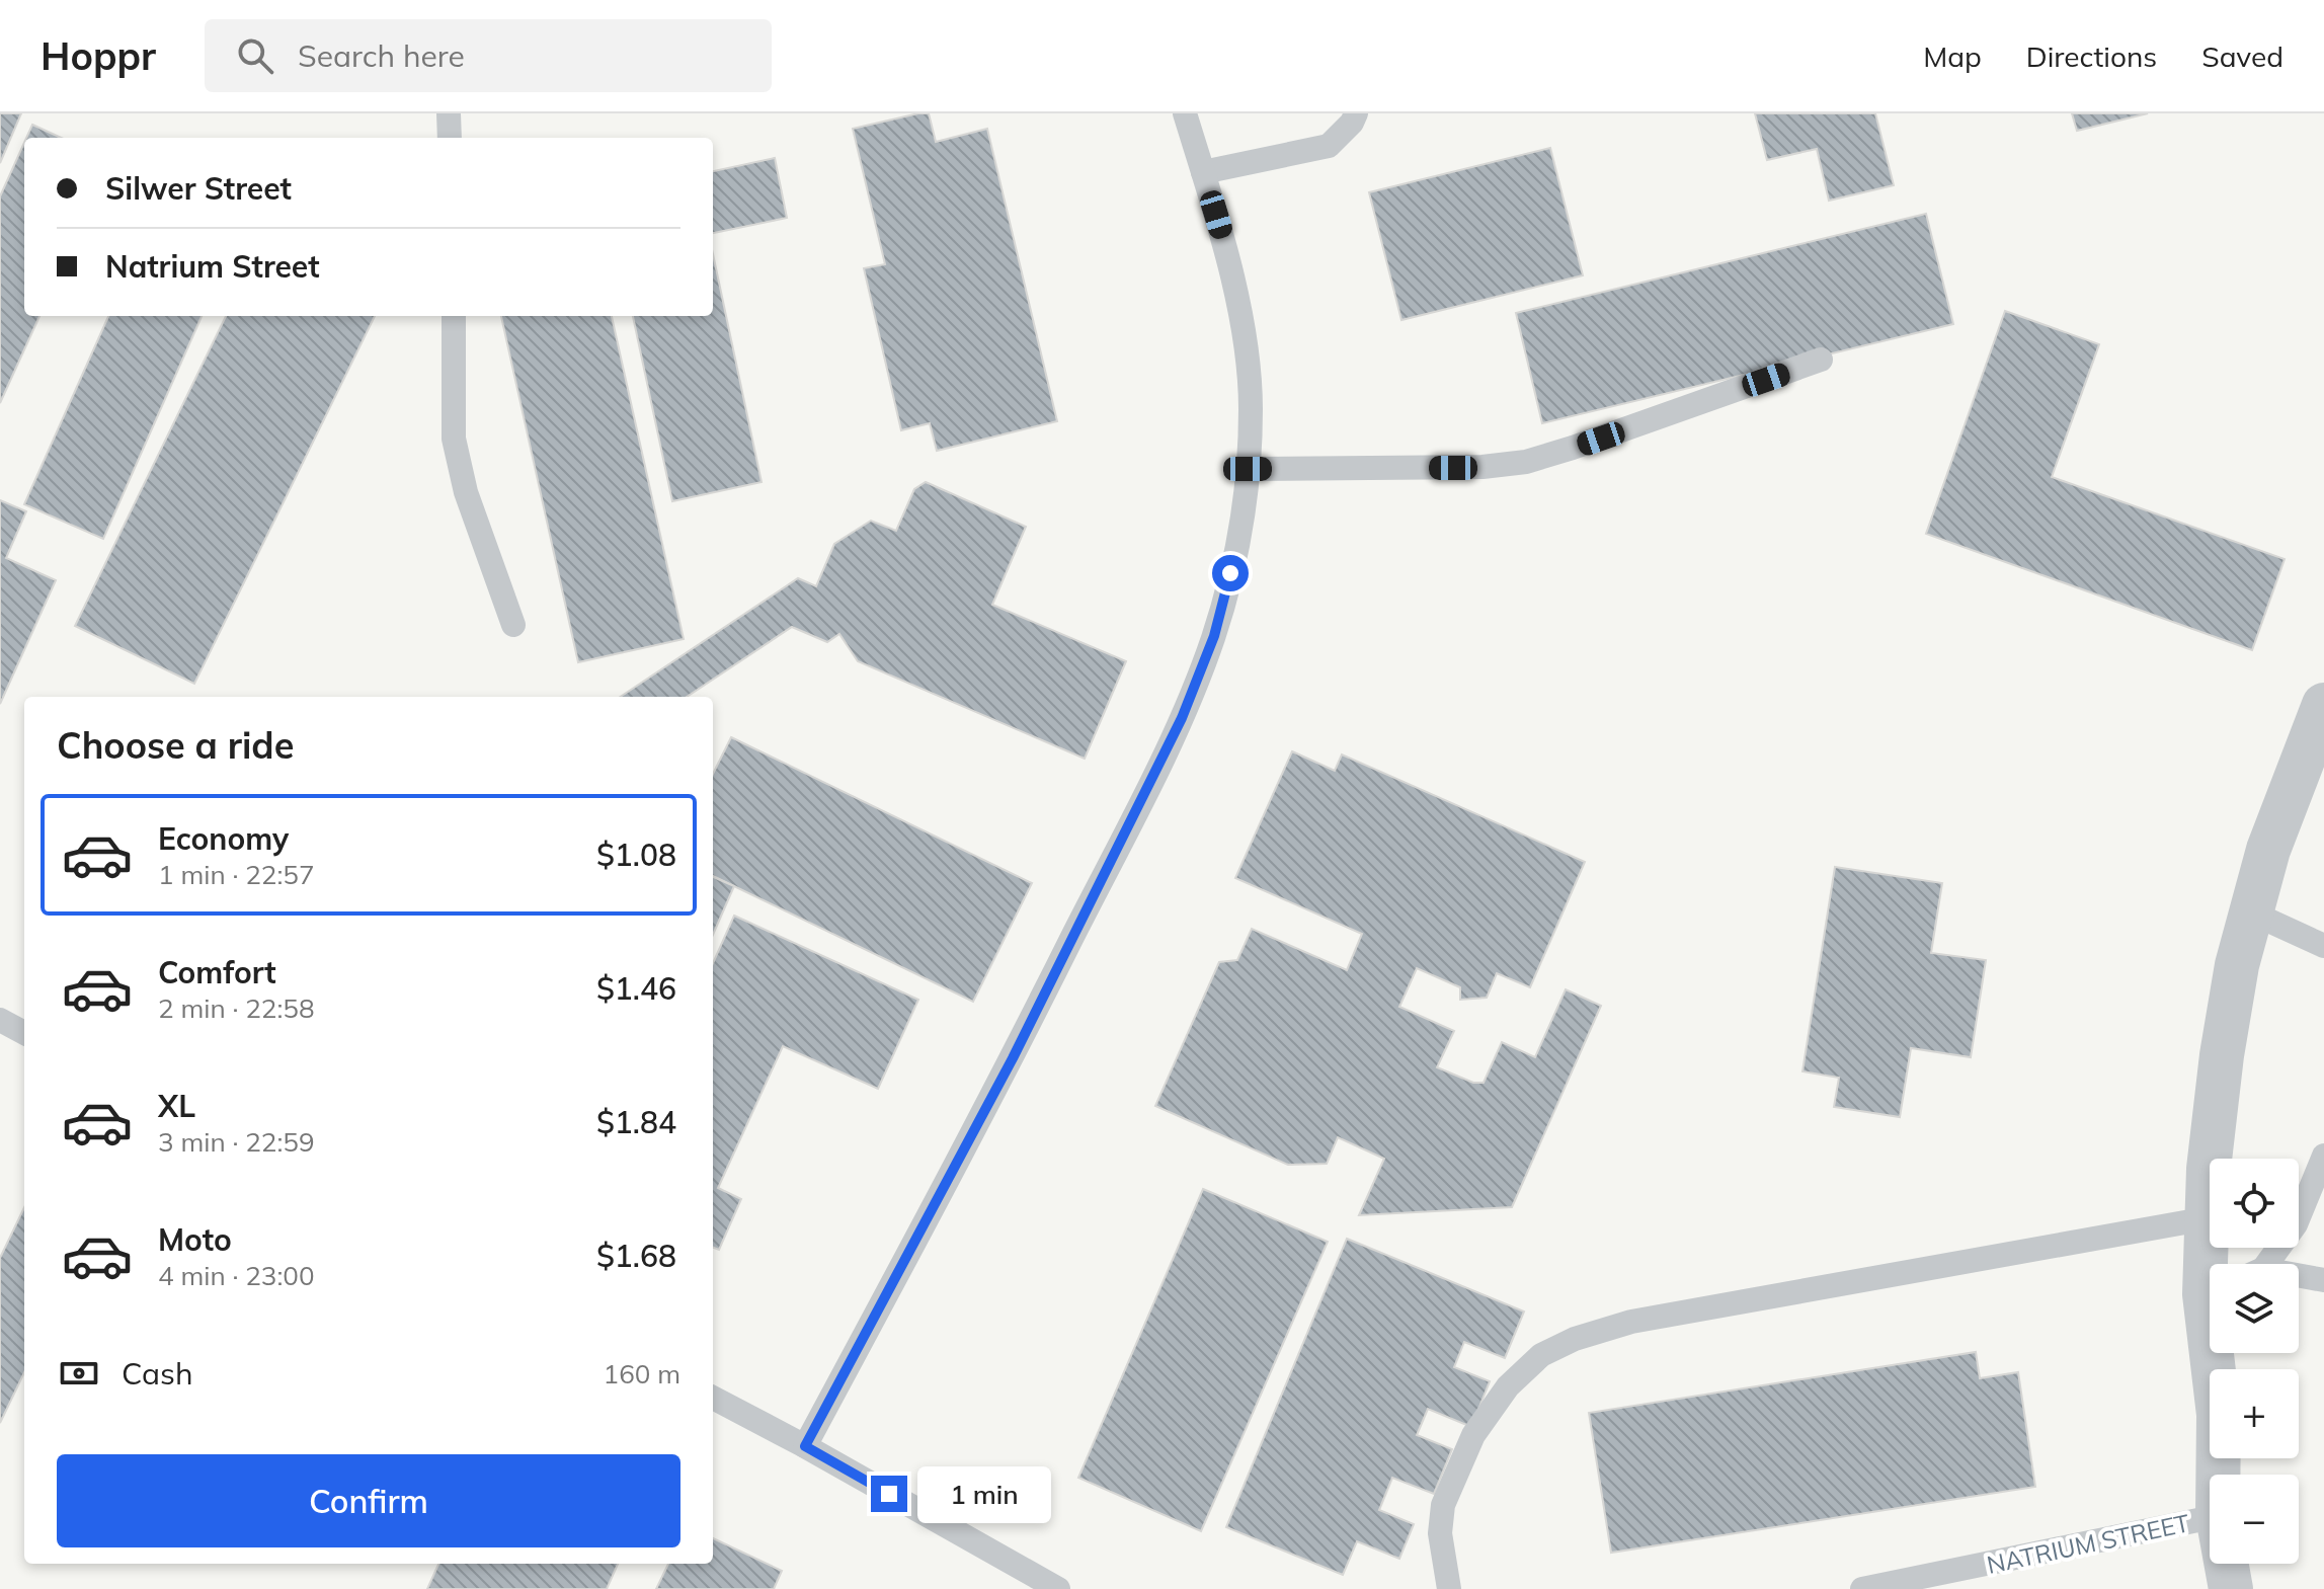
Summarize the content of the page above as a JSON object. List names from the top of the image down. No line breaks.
{"streets":{"lane":["NATRIUM STREET"]},"page":{"header":"Hoppr","search":"Search here","nav":["Map","Directions","Saved"],"banner":["Silwer Street","Natrium Street"],"heading":"Choose a ride","list":[{"name":"Economy","note":"1 min · 22:57","value":"$1.08"},{"name":"Comfort","note":"2 min · 22:58","value":"$1.46"},{"name":"XL","note":"3 min · 22:59","value":"$1.84"},{"name":"Moto","note":"4 min · 23:00","value":"$1.68"}],"map_buttons":["+","−"],"pay":["Cash","160 m"],"buttons":"Confirm","bubble":"1 min"}}
